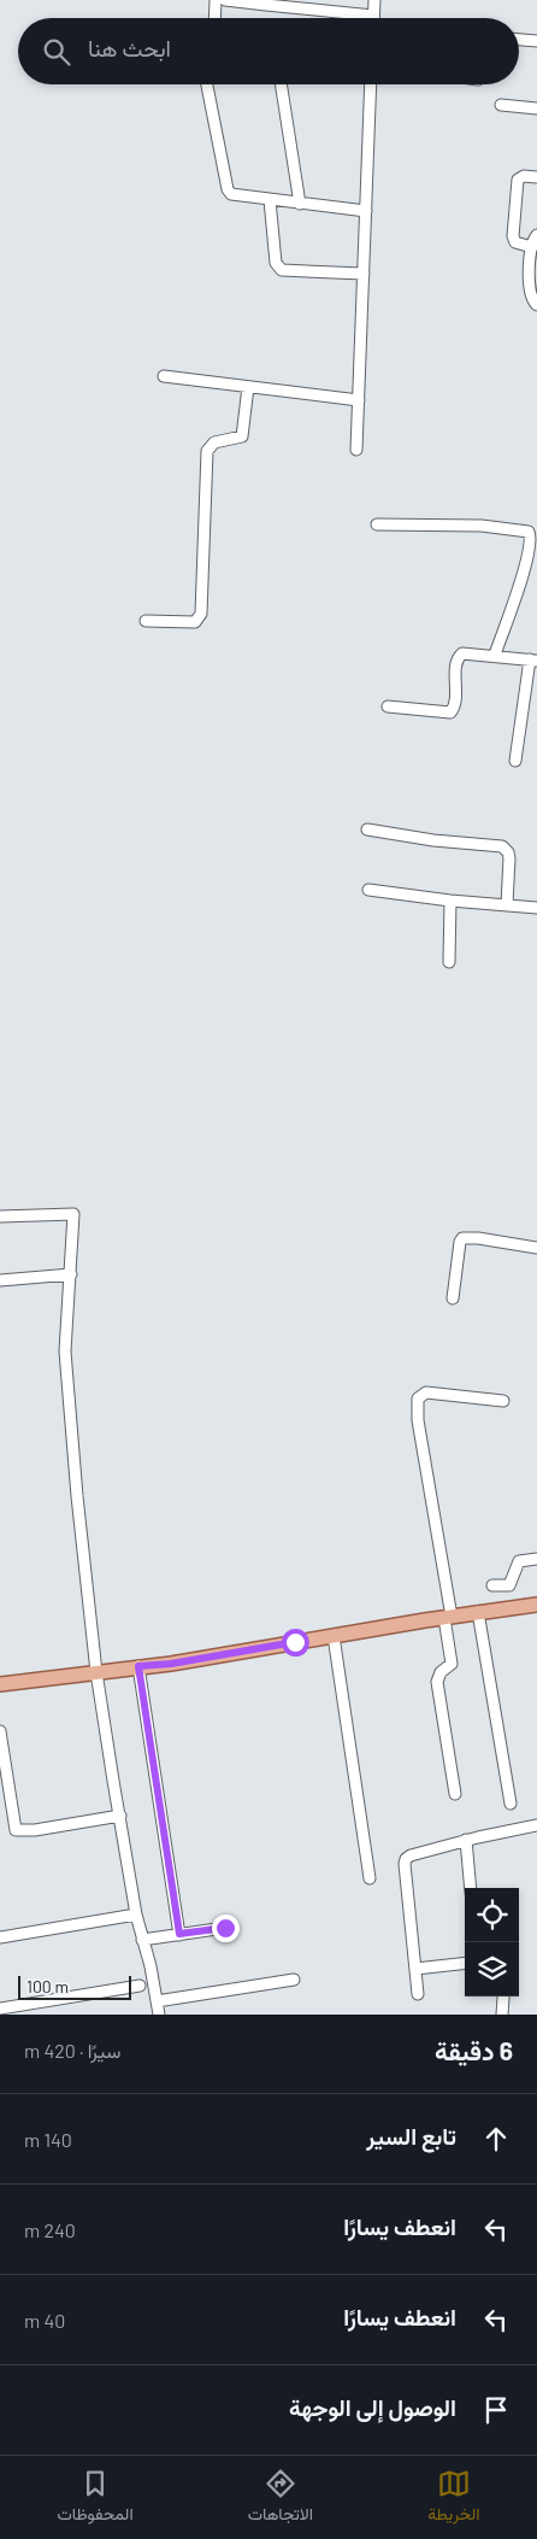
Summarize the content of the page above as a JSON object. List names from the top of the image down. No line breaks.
{"scale_bar":"100 m","page":{"search":"ابحث هنا","scale":"100 m","heading":["6 دقيقة","سيرًا · 420 m"],"list":[["تابع السير","140 m"],["انعطف يسارًا","240 m"],["انعطف يسارًا","40 m"],"الوصول إلى الوجهة"],"nav":["الخريطة","الاتجاهات","المحفوظات"]}}
